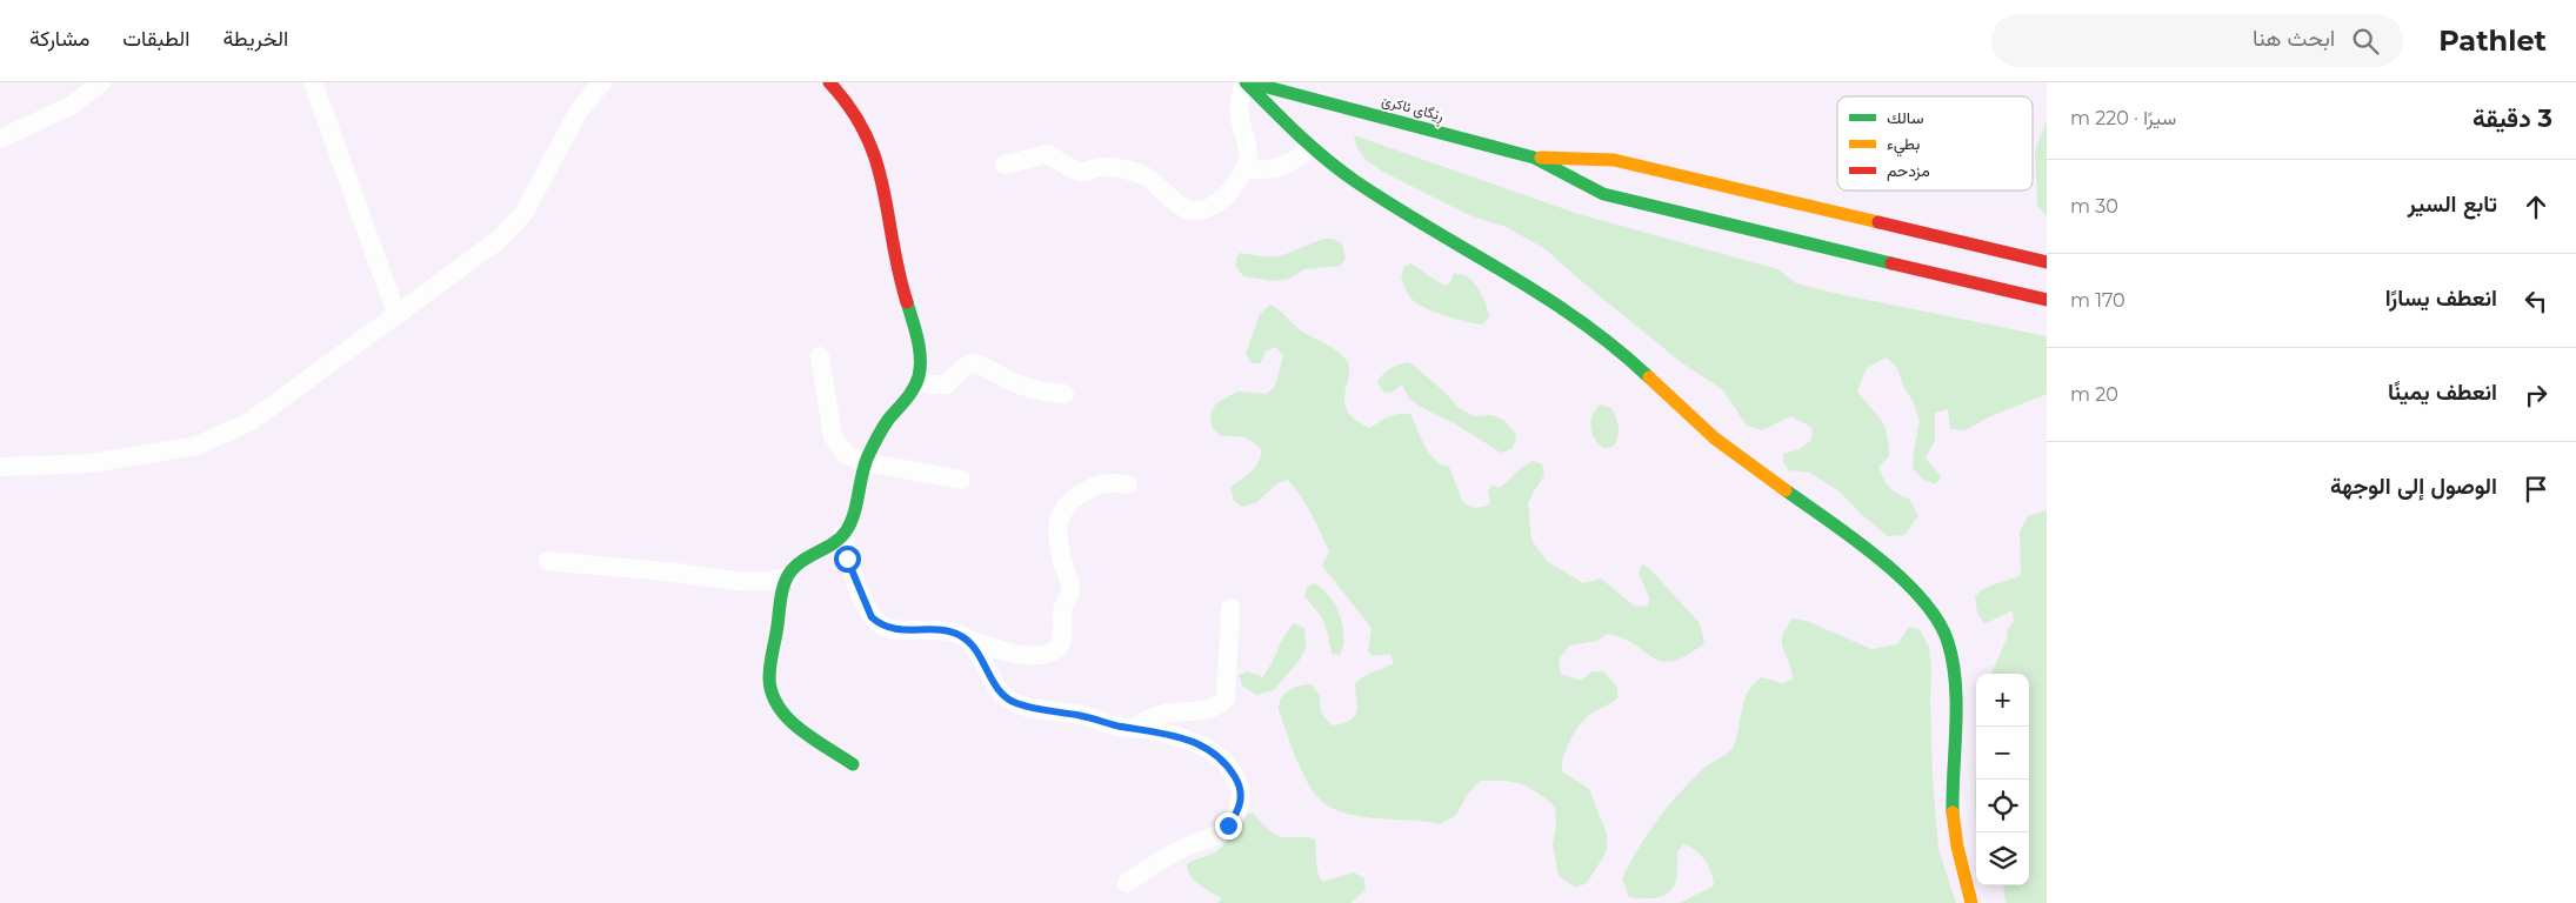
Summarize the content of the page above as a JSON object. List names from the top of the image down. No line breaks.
{"streets":{"main road":["ڕێگای ئاکرێ"]},"legend":["سالك","بطيء","مزدحم"],"page":{"header":"Pathlet","search":"ابحث هنا","nav":["الخريطة","الطبقات","مشاركة"],"heading":["3 دقيقة","سيرًا · 220 m"],"list":[["تابع السير","30 m"],["انعطف يسارًا","170 m"],["انعطف يمينًا","20 m"],"الوصول إلى الوجهة"],"map_buttons":["+","−"]}}
